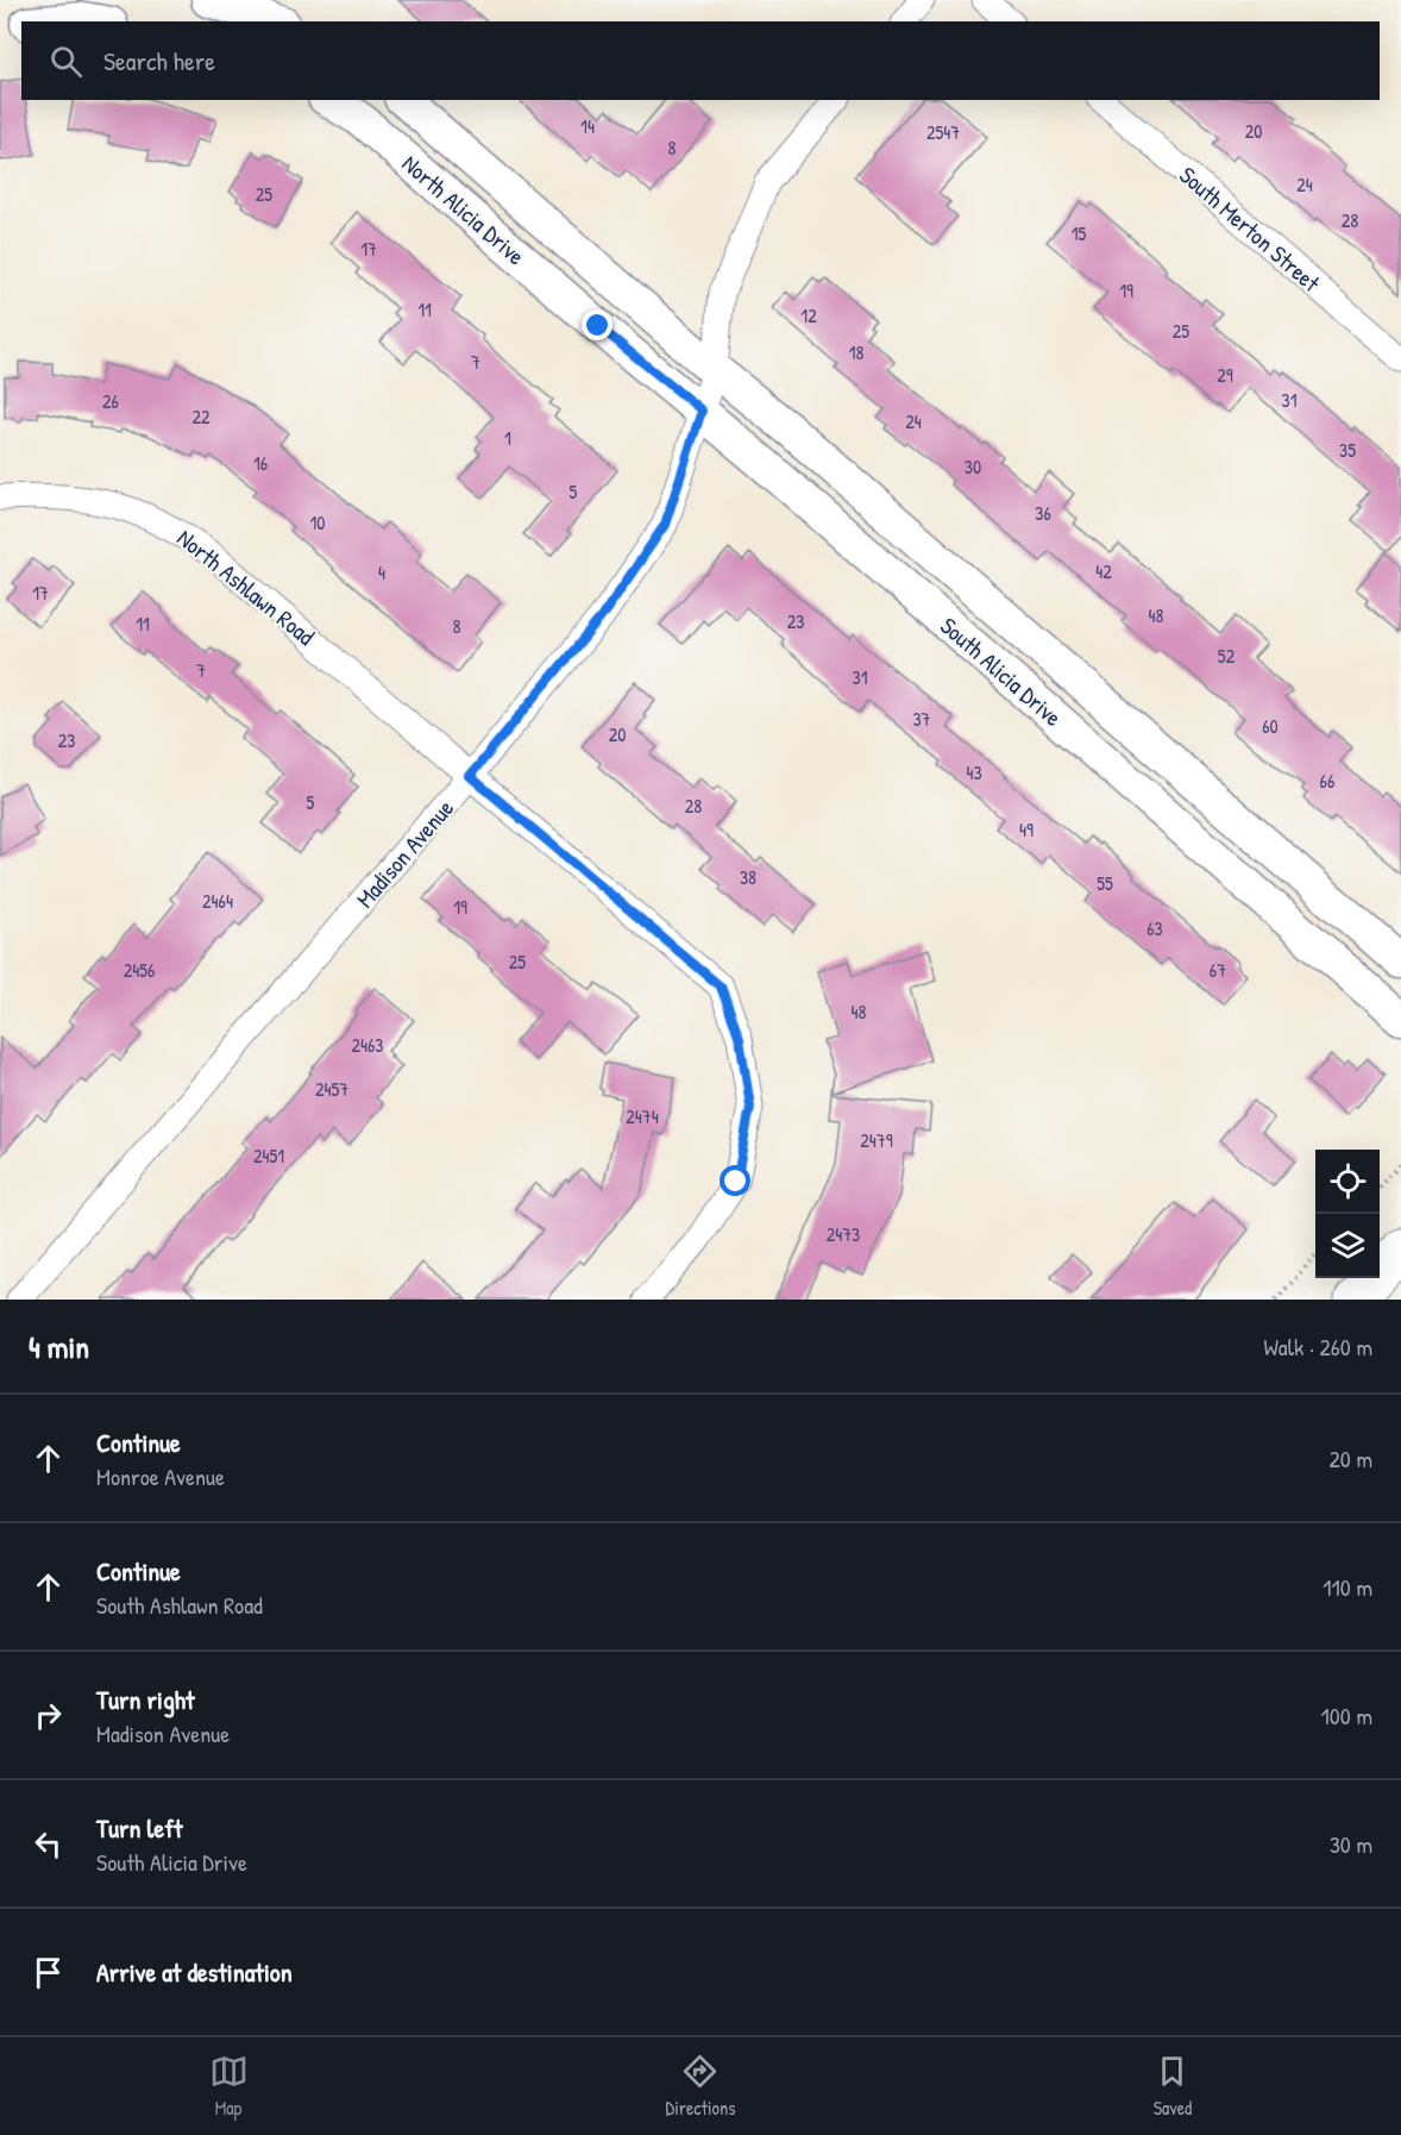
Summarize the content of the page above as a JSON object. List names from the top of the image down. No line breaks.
{"streets":{"main road":["North Alicia Drive","South Alicia Drive"],"street":["South Merton Street","North Ashlawn Road","Madison Avenue"]},"crossings":[["North Alicia Drive","South Alicia Drive"],["North Ashlawn Road","Madison Avenue"],["South Alicia Drive","Madison Avenue"]],"house_numbers":["14","20","2547","8","24","25","28","15","17","19","11","12","25","18","7","29","31","26","22","24","1","35","16","30","5","36","10","42","4","17","48","23","11","8","52","7","31","37","60","20","23","43","66","5","28","49","38","55","2464","19","63","25","2456","67","48","2463","2457","2474","2479","2451","2473"],"page":{"search":"Search here","heading":["4 min","Walk · 260 m"],"list":[["Continue","Monroe Avenue","20 m"],["Continue","South Ashlawn Road","110 m"],["Turn right","Madison Avenue","100 m"],["Turn left","South Alicia Drive","30 m"],"Arrive at destination"],"nav":["Map","Directions","Saved"]}}
